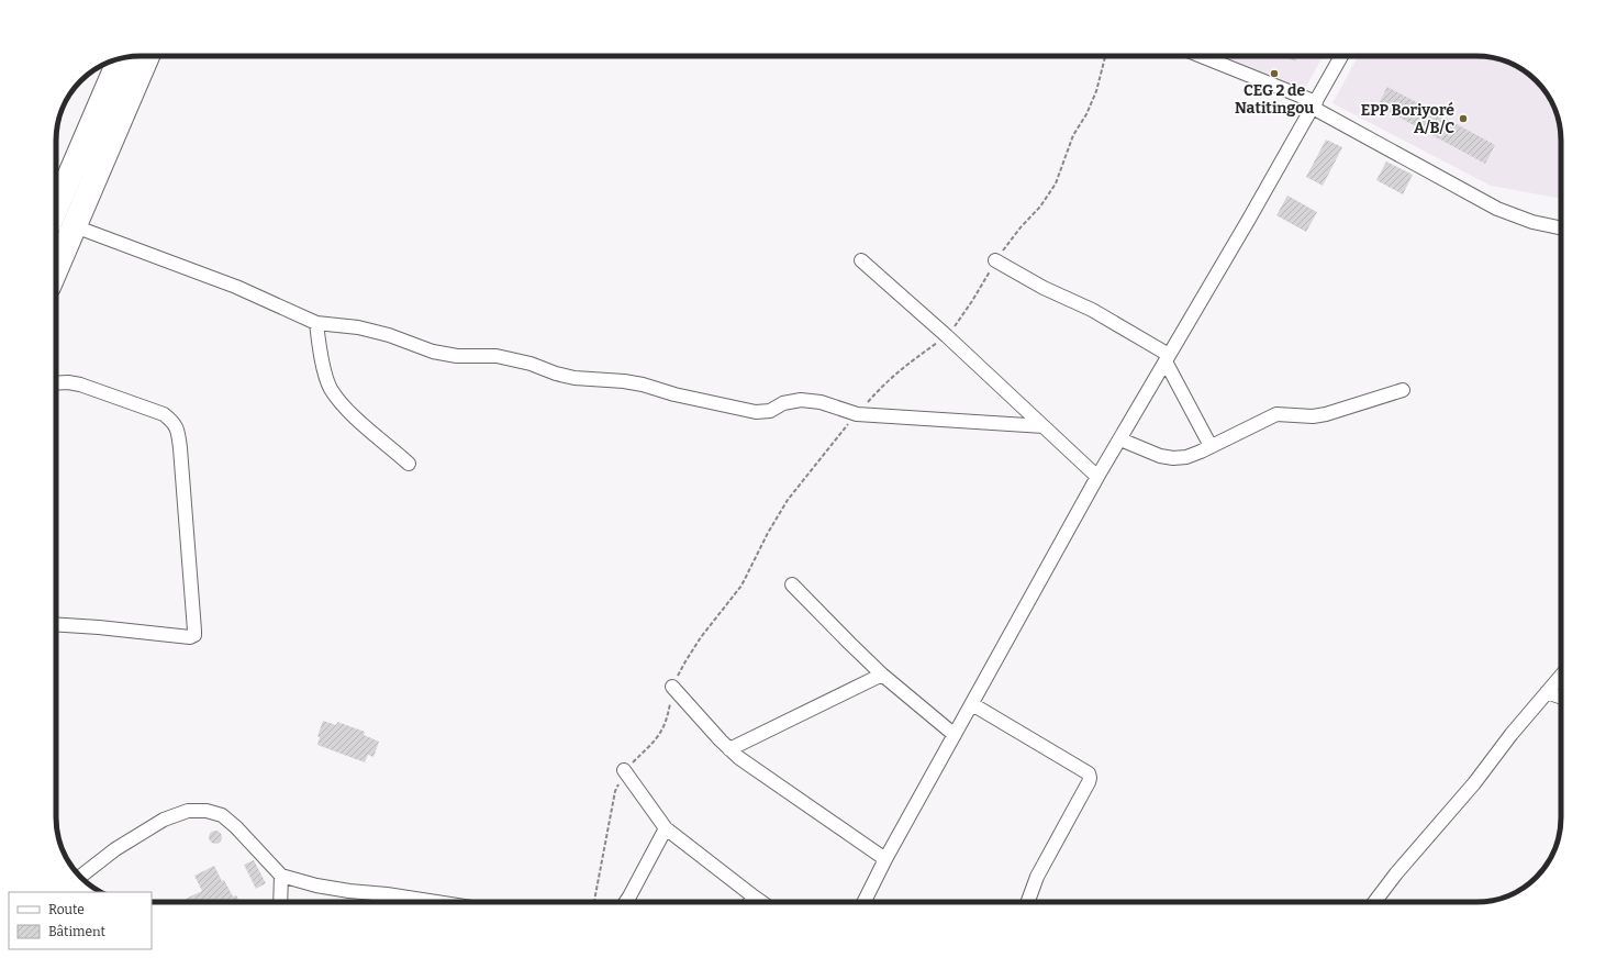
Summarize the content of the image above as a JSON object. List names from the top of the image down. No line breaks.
{"places":["CEG 2 de Natitingou","EPP Boriyoré A/B/C"],"legend":["Route","Bâtiment"]}
